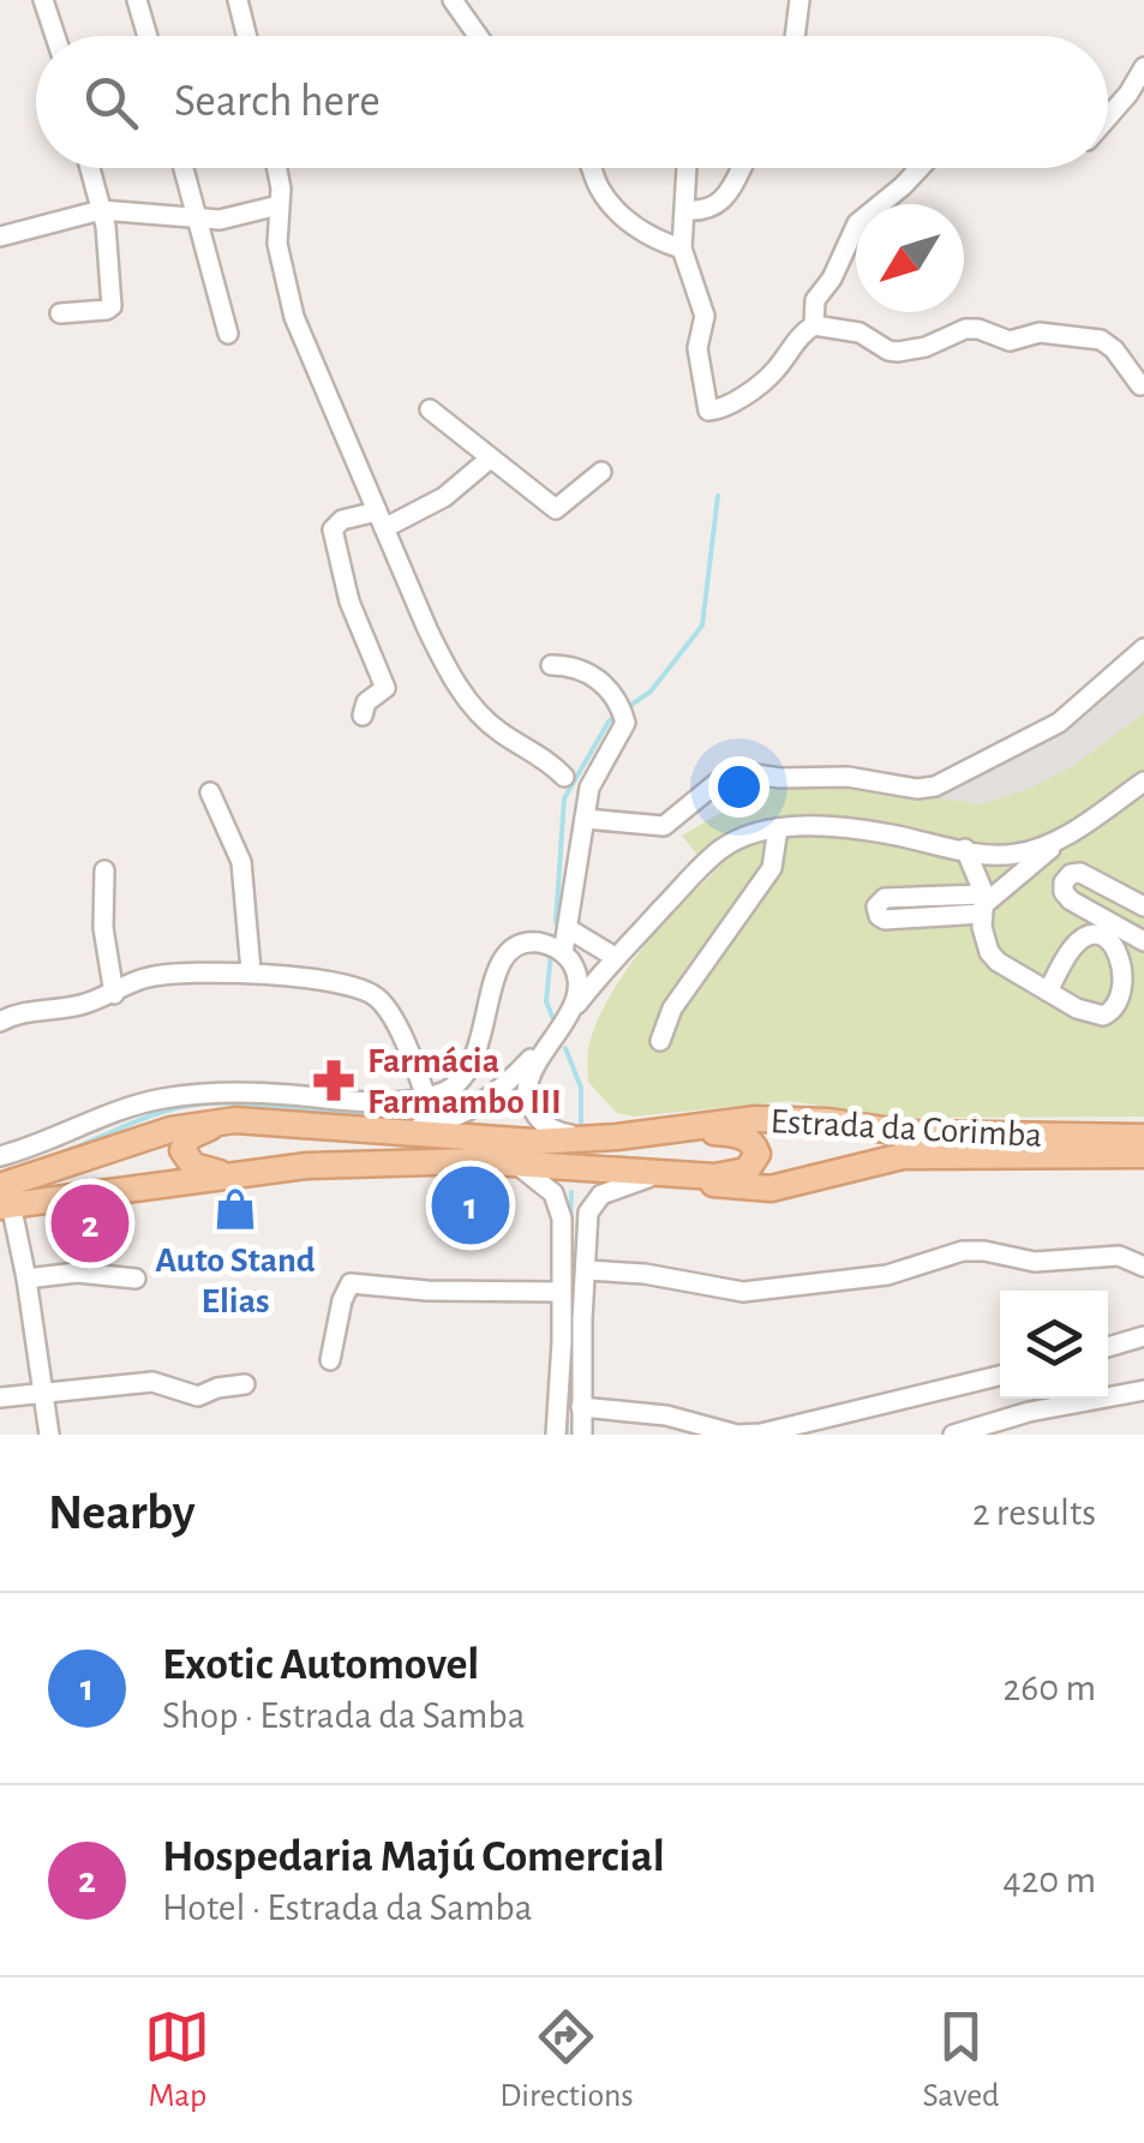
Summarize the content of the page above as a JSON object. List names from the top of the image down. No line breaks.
{"streets":{"main road":["Estrada da Corimba"]},"places":{"pharmacy":["Farmácia Farmambo III"],"shop":["Auto Stand Elias"]},"north":"bottom left","page":{"search":"Search here","pins":["1","2"],"heading":["Nearby","2 results"],"list":[{"mark":"1","name":"Exotic Automovel","note":"Shop · Estrada da Samba","value":"260 m"},{"mark":"2","name":"Hospedaria Majú Comercial","note":"Hotel · Estrada da Samba","value":"420 m"}],"nav":["Map","Directions","Saved"]}}
